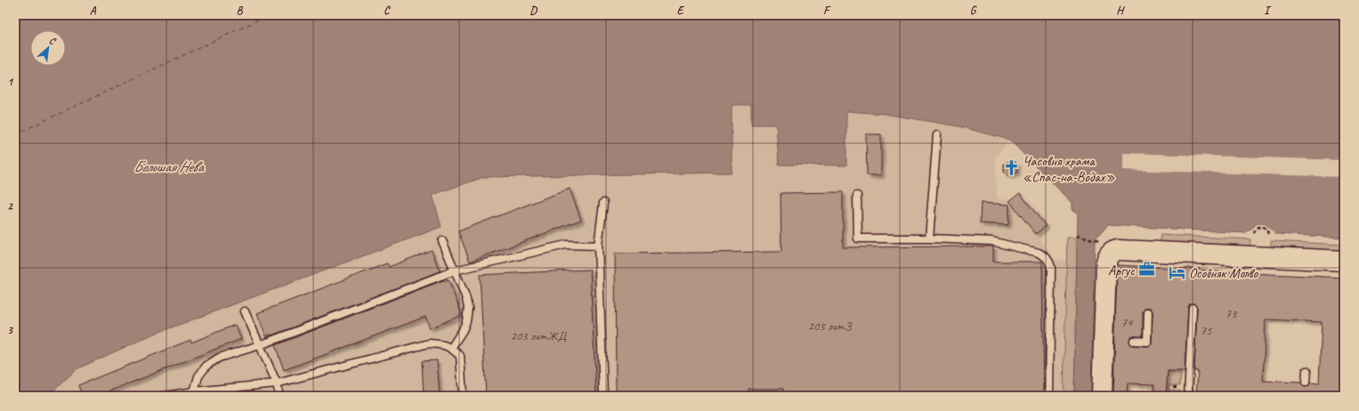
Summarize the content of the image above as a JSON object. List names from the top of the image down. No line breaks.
{"water":["Большая Нева"],"places":{"church":["Часовня храма «Спас-на-Водах»"],"office":["Аргус"],"hotel":["Особняк Молво"]},"house_numbers":["73","74","203 литЗ","75","203 литЖД"],"north":"top right","grid":{"columns":["A","B","C","D","E","F","G","H","I"],"rows":["1","2","3"]}}
